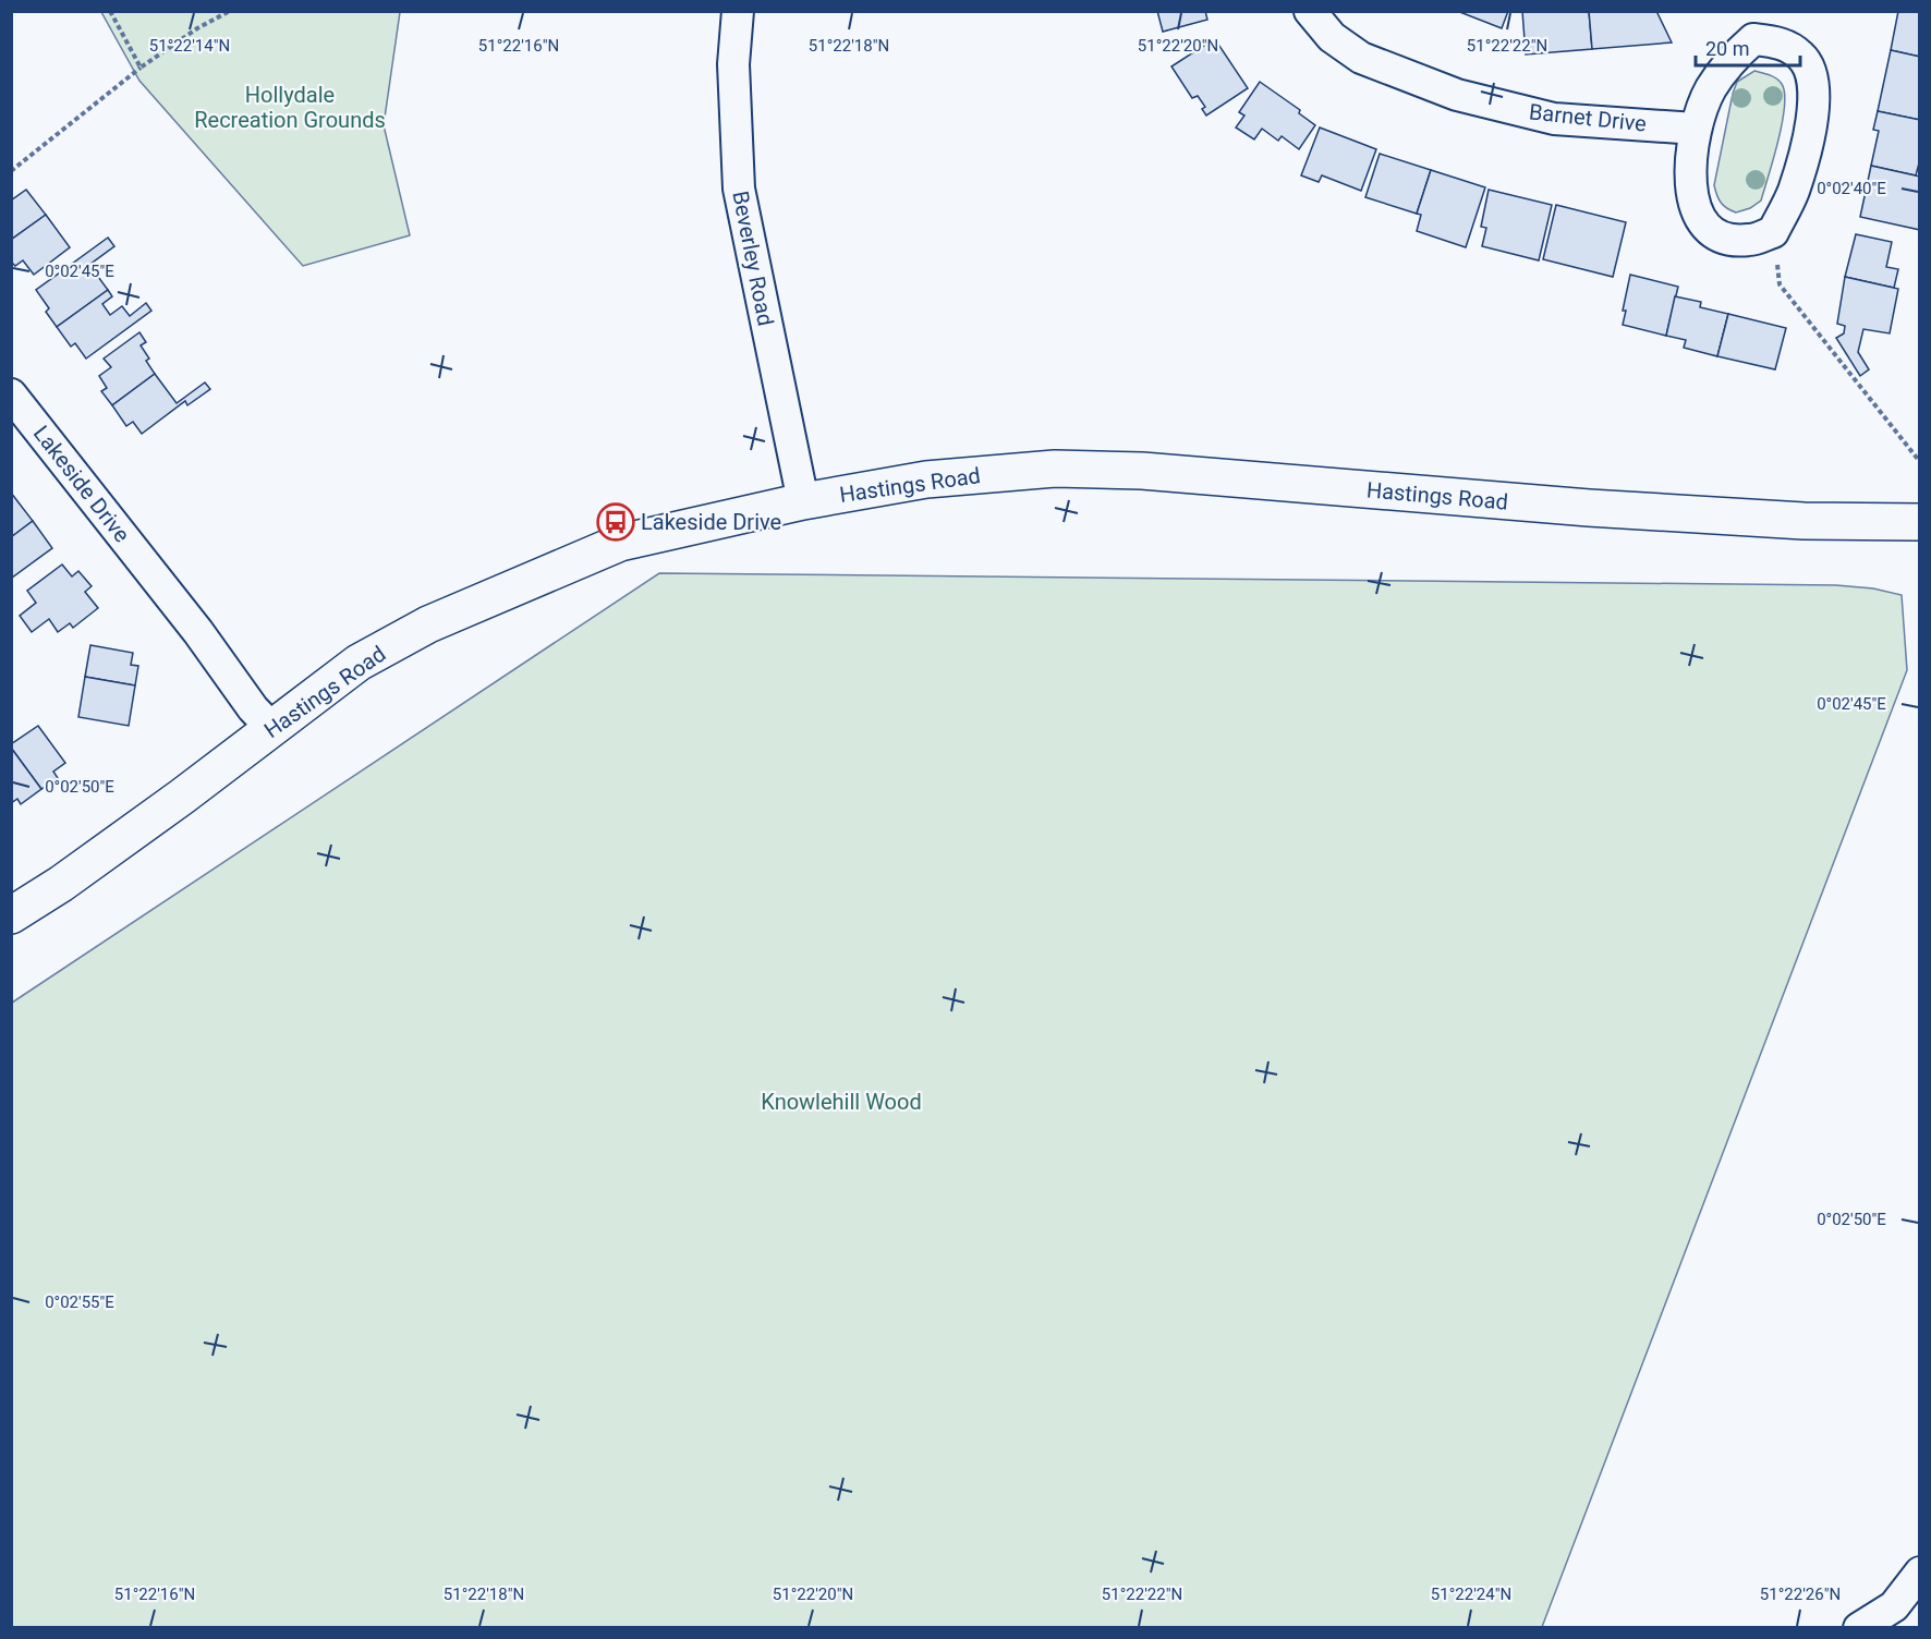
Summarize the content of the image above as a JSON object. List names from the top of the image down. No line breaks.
{"streets":{"main road":["Hastings Road"],"street":["Barnet Drive","Beverley Road","Lakeside Drive"]},"crossings":[["Beverley Road","Hastings Road"],["Lakeside Drive","Hastings Road"]],"parks":["Hollydale Recreation Grounds","Knowlehill Wood"],"places":{"bus stop":["Lakeside Drive"]},"scale_bar":"20 m","coordinates":["51°22'14\"N","51°22'16\"N","51°22'18\"N","51°22'20\"N","51°22'22\"N","0°02'40\"E","0°02'45\"E","0°02'50\"E","0°02'55\"E","51°22'24\"N","51°22'26\"N"]}
